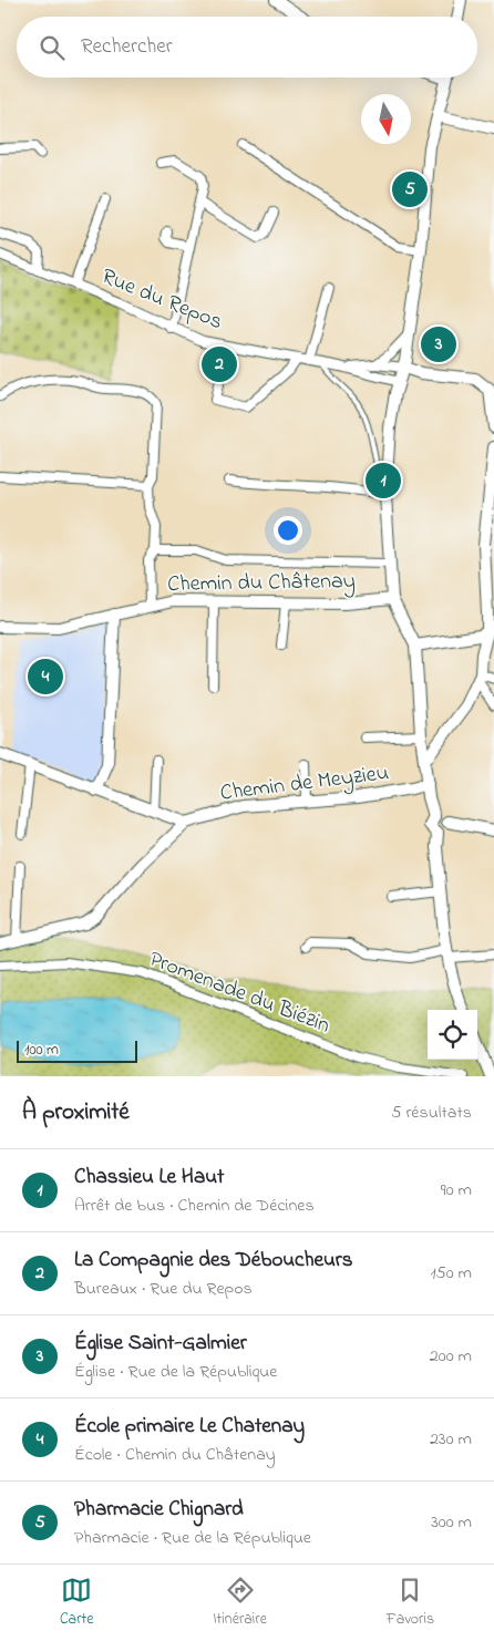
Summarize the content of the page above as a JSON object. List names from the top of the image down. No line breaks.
{"streets":{"street":["Rue du Repos","Chemin du Châtenay","Chemin de Meyzieu","Promenade du Biézin"]},"scale_bar":"100 m","north":"bottom","page":{"search":"Rechercher","pins":["5","3","2","1","4"],"scale":"100 m","heading":["À proximité","5 résultats"],"list":[{"mark":"1","name":"Chassieu Le Haut","note":"Arrêt de bus · Chemin de Décines","value":"90 m"},{"mark":"2","name":"La Compagnie des Déboucheurs","note":"Bureaux · Rue du Repos","value":"150 m"},{"mark":"3","name":"Église Saint-Galmier","note":"Église · Rue de la République","value":"200 m"},{"mark":"4","name":"École primaire Le Chatenay","note":"École · Chemin du Châtenay","value":"230 m"},{"mark":"5","name":"Pharmacie Chignard","note":"Pharmacie · Rue de la République","value":"300 m"}],"nav":["Carte","Itinéraire","Favoris"]}}
